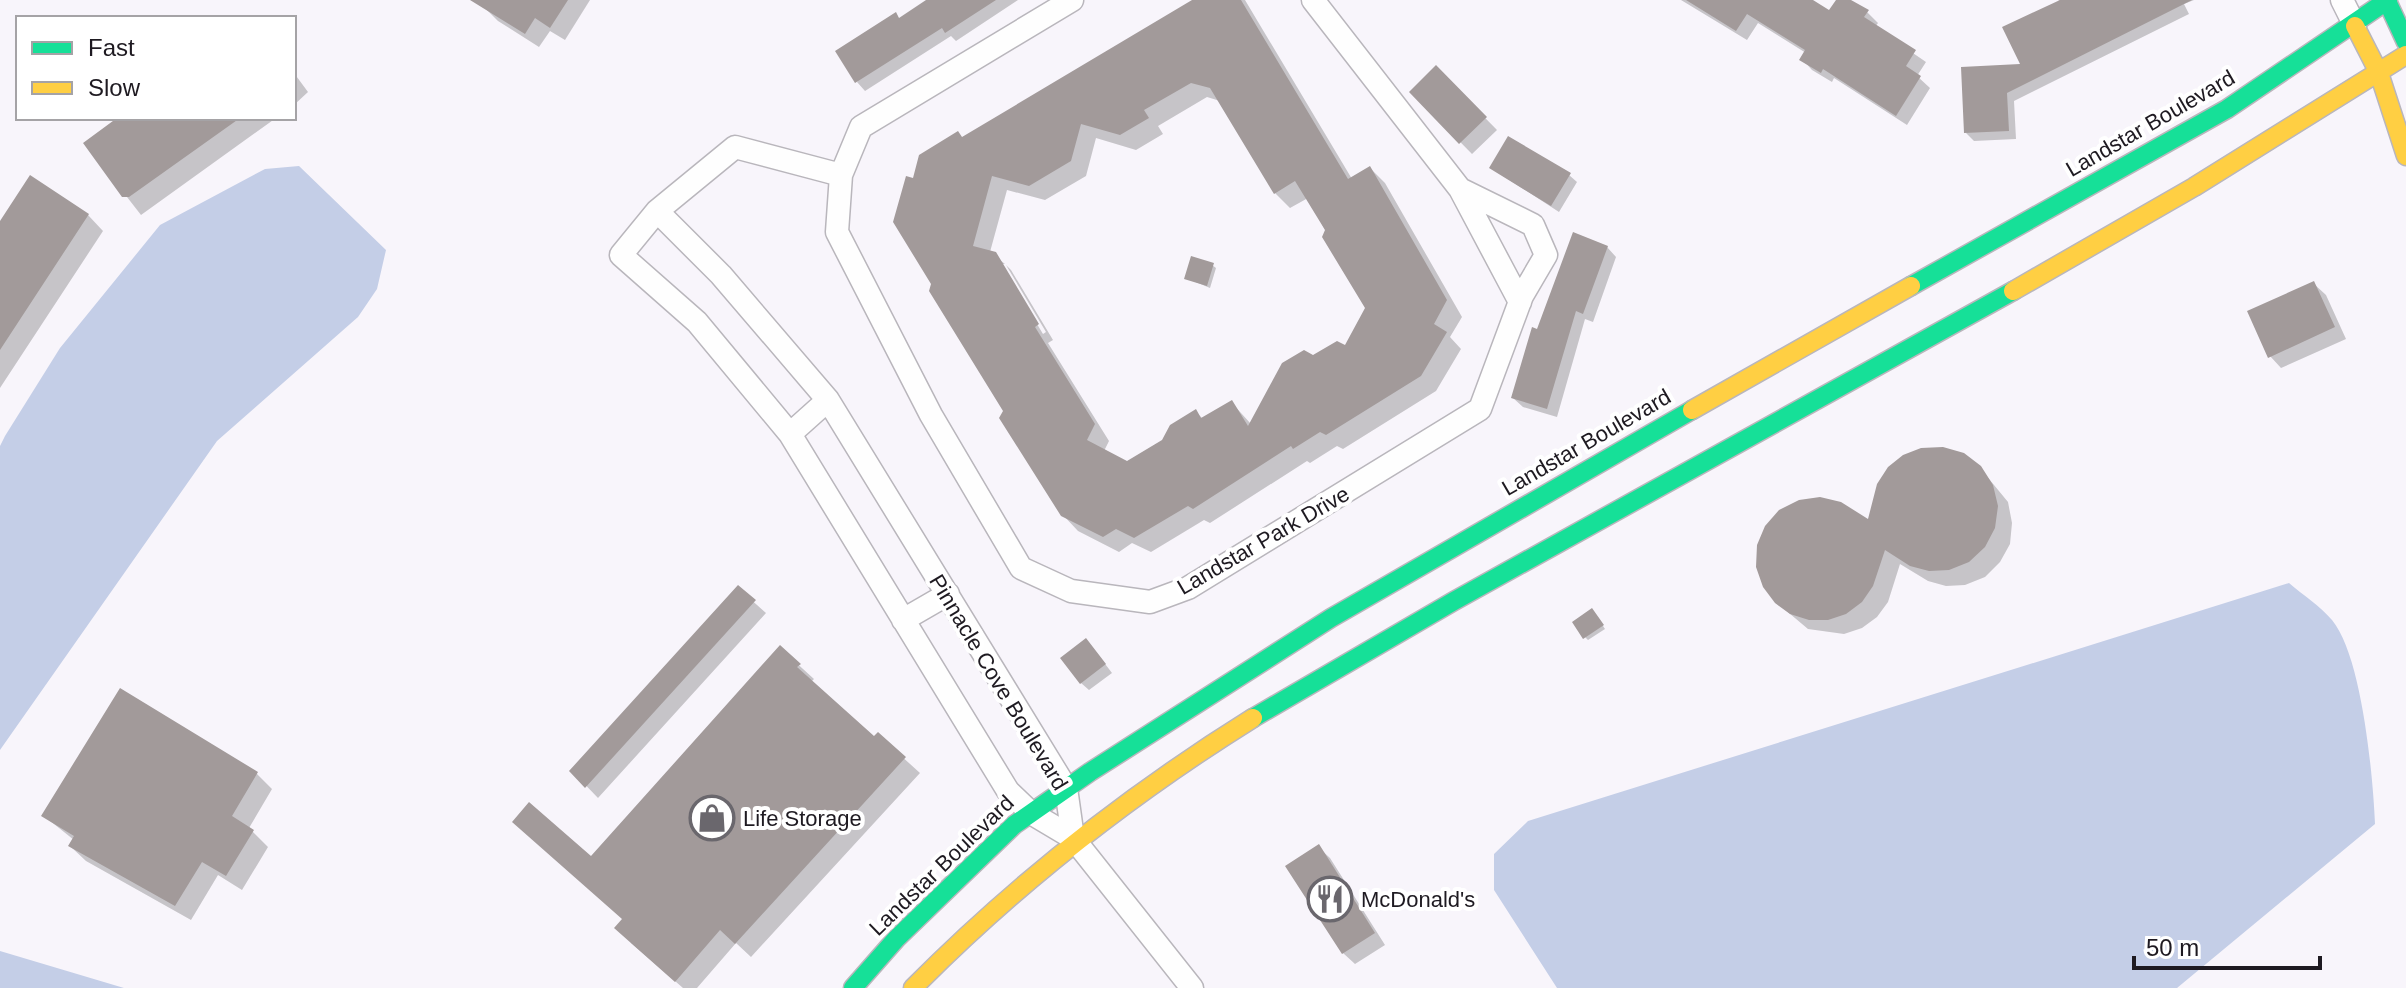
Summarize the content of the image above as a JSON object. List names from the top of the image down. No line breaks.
{"streets":{"street":["Landstar Boulevard","Landstar Park Drive","Pinnacle Cove Boulevard"]},"crossings":[["Landstar Boulevard","Pinnacle Cove Boulevard"]],"places":{"shop":["Life Storage"],"restaurant":["McDonald's"]},"legend":["Fast","Slow"],"scale_bar":"50 m"}
